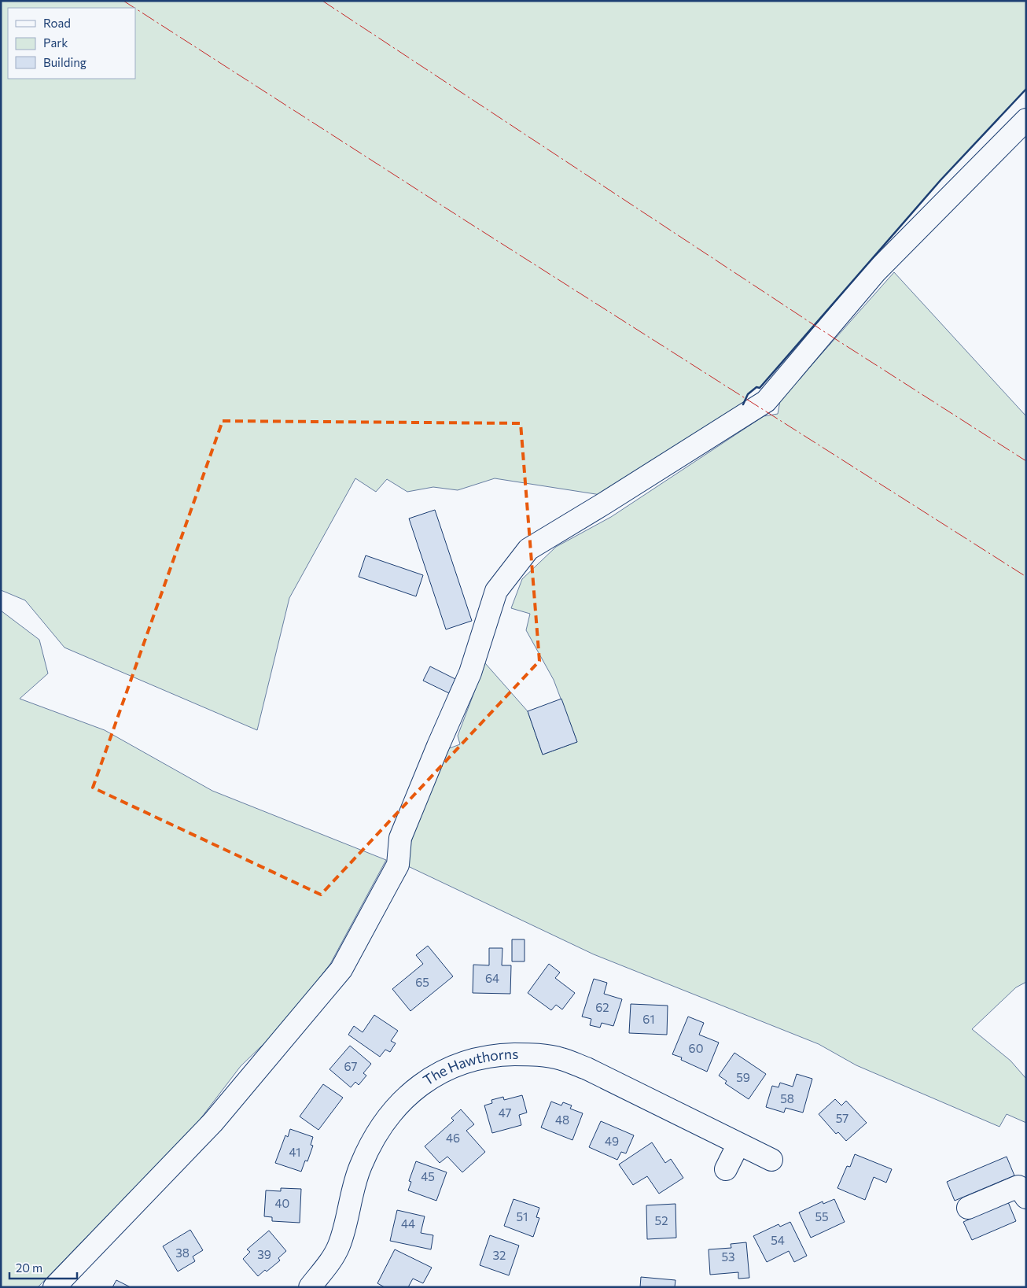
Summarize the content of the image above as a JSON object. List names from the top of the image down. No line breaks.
{"streets":{"street":["The Hawthorns"]},"house_numbers":["64","65","62","61","60","67","59","58","47","57","48","46","49","41","45","40","51","55","52","44","54","38","39","32","53"],"legend":["Road","Park","Building"],"scale_bar":"20 m"}
